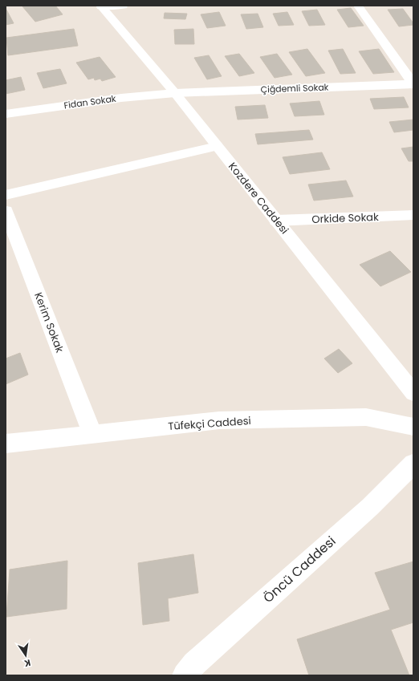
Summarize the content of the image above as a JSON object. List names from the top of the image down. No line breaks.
{"streets":{"street":["Çiğdemli Sokak","Fidan Sokak","Kozdere Caddesi","Orkide Sokak","Kerim Sokak","Tüfekçi Caddesi","Öncü Caddesi"]},"crossings":[["Çiğdemli Sokak","Fidan Sokak"],["Çiğdemli Sokak","Kozdere Caddesi"],["Fidan Sokak","Kozdere Caddesi"],["Kozdere Caddesi","Orkide Sokak"],["Kerim Sokak","Tüfekçi Caddesi"]],"north":"bottom"}
